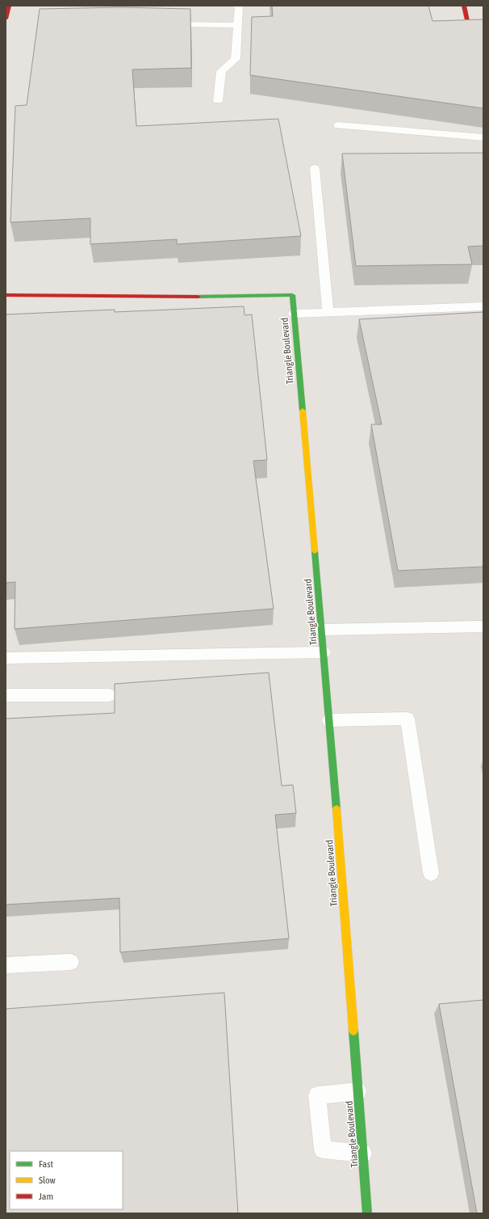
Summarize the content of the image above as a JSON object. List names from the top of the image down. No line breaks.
{"streets":{"street":["Triangle Boulevard"]},"legend":["Fast","Slow","Jam"]}
